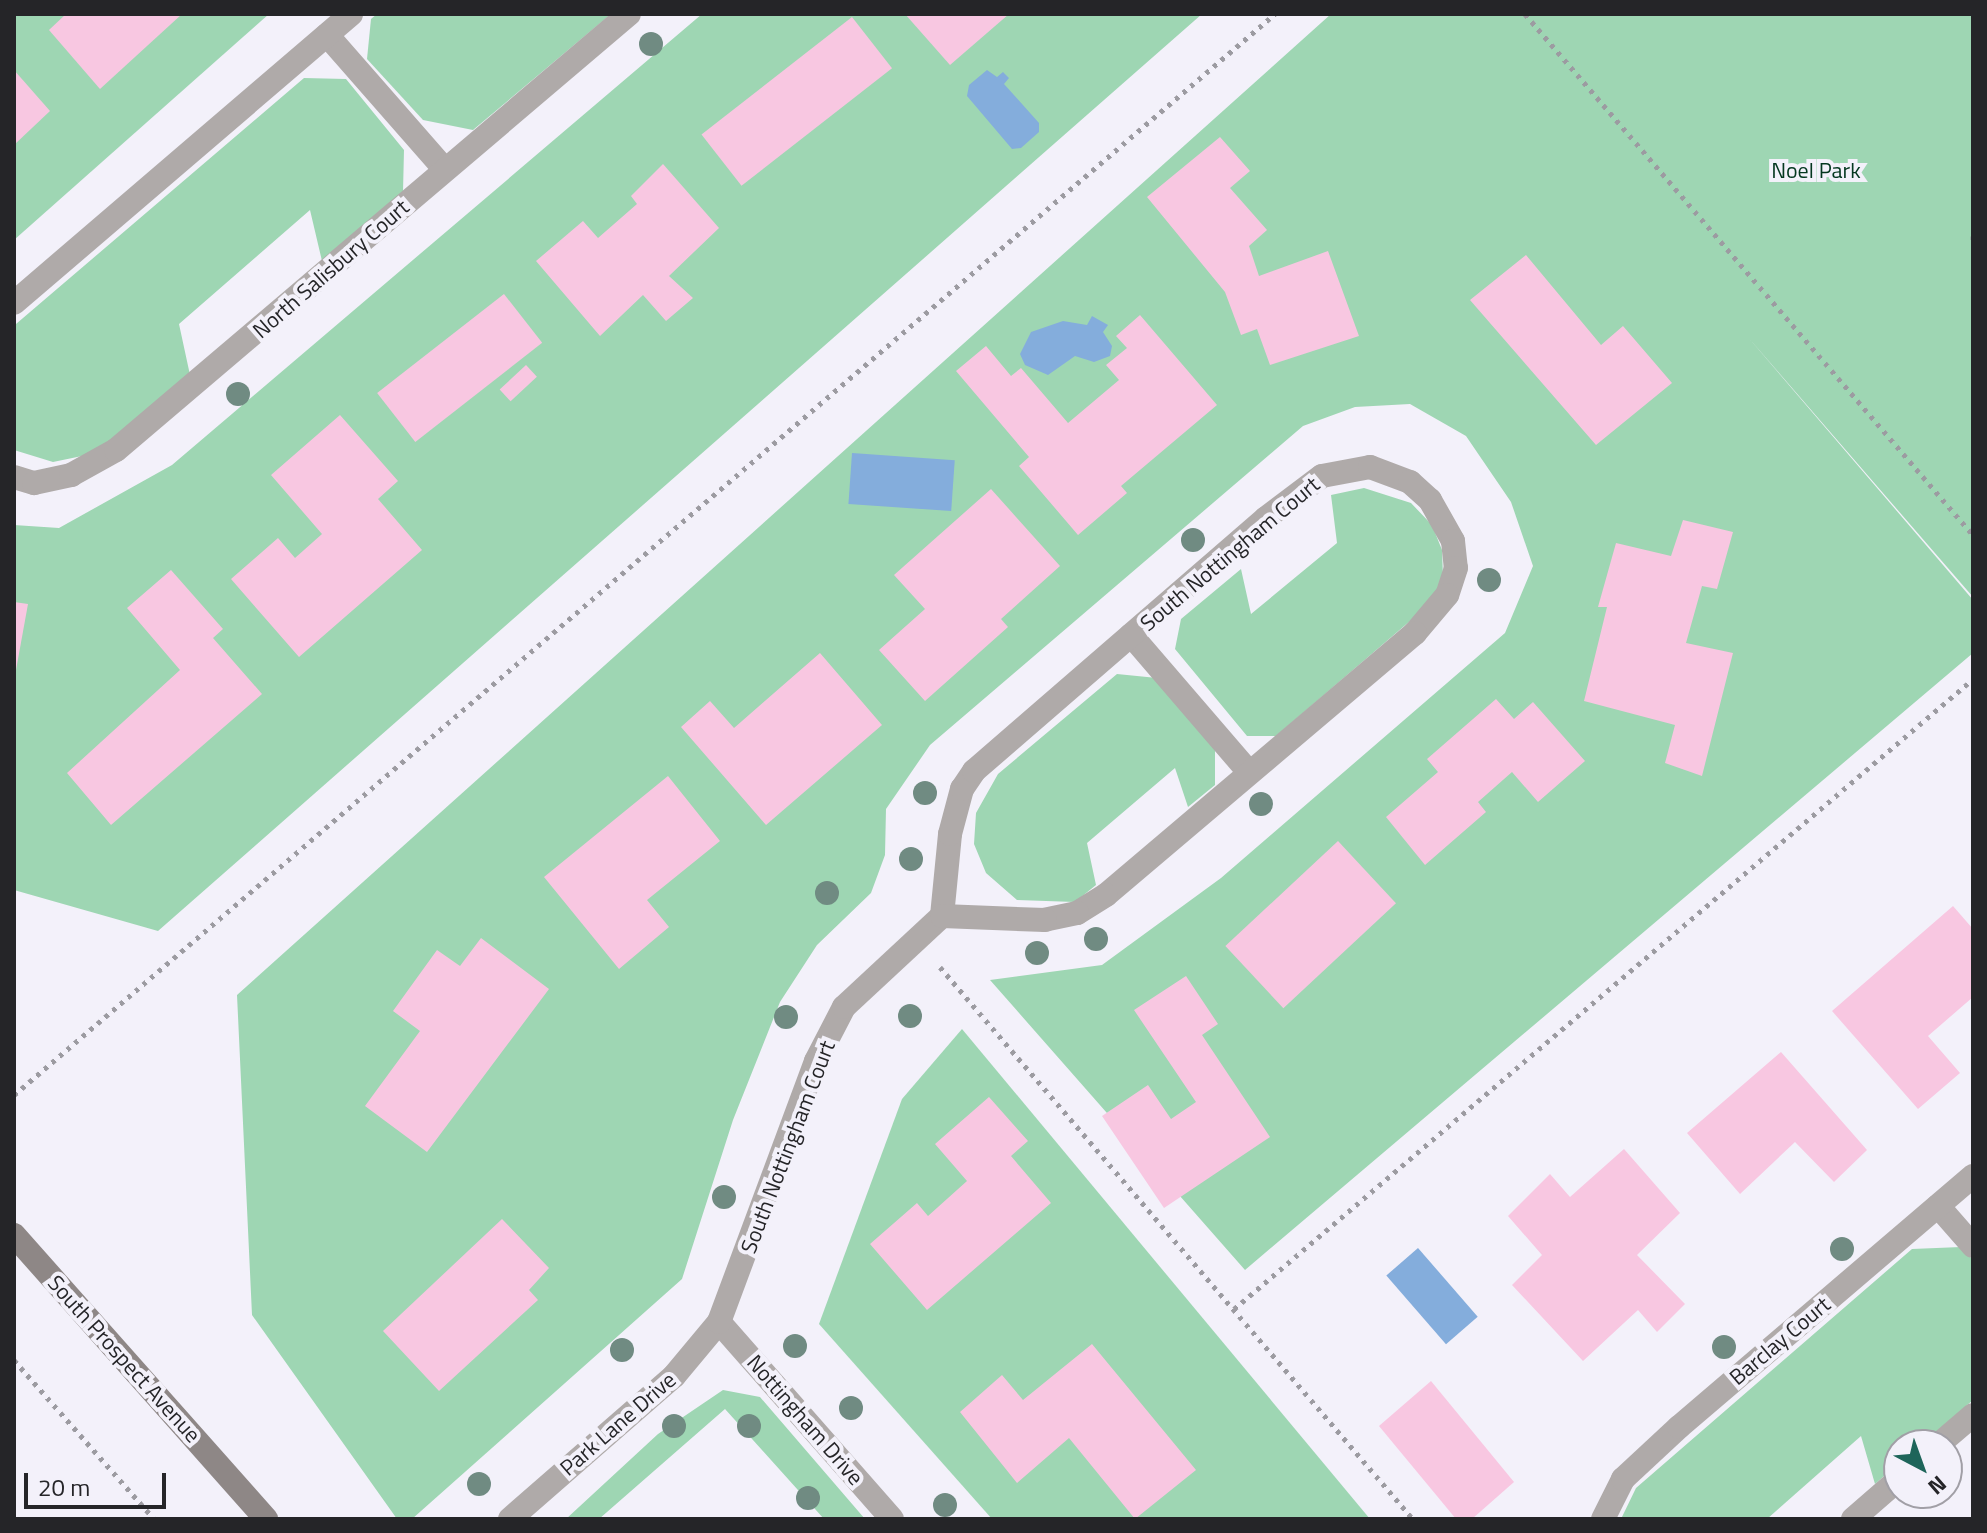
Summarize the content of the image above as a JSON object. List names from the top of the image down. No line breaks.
{"streets":{"main road":["South Prospect Avenue"],"street":["North Salisbury Court","South Nottingham Court","Barclay Court","Nottingham Drive","Park Lane Drive"]},"crossings":[["South Nottingham Court","Nottingham Drive"],["South Nottingham Court","Park Lane Drive"],["Nottingham Drive","Park Lane Drive"]],"parks":["Noel Park"],"scale_bar":"20 m","north":"bottom right"}
